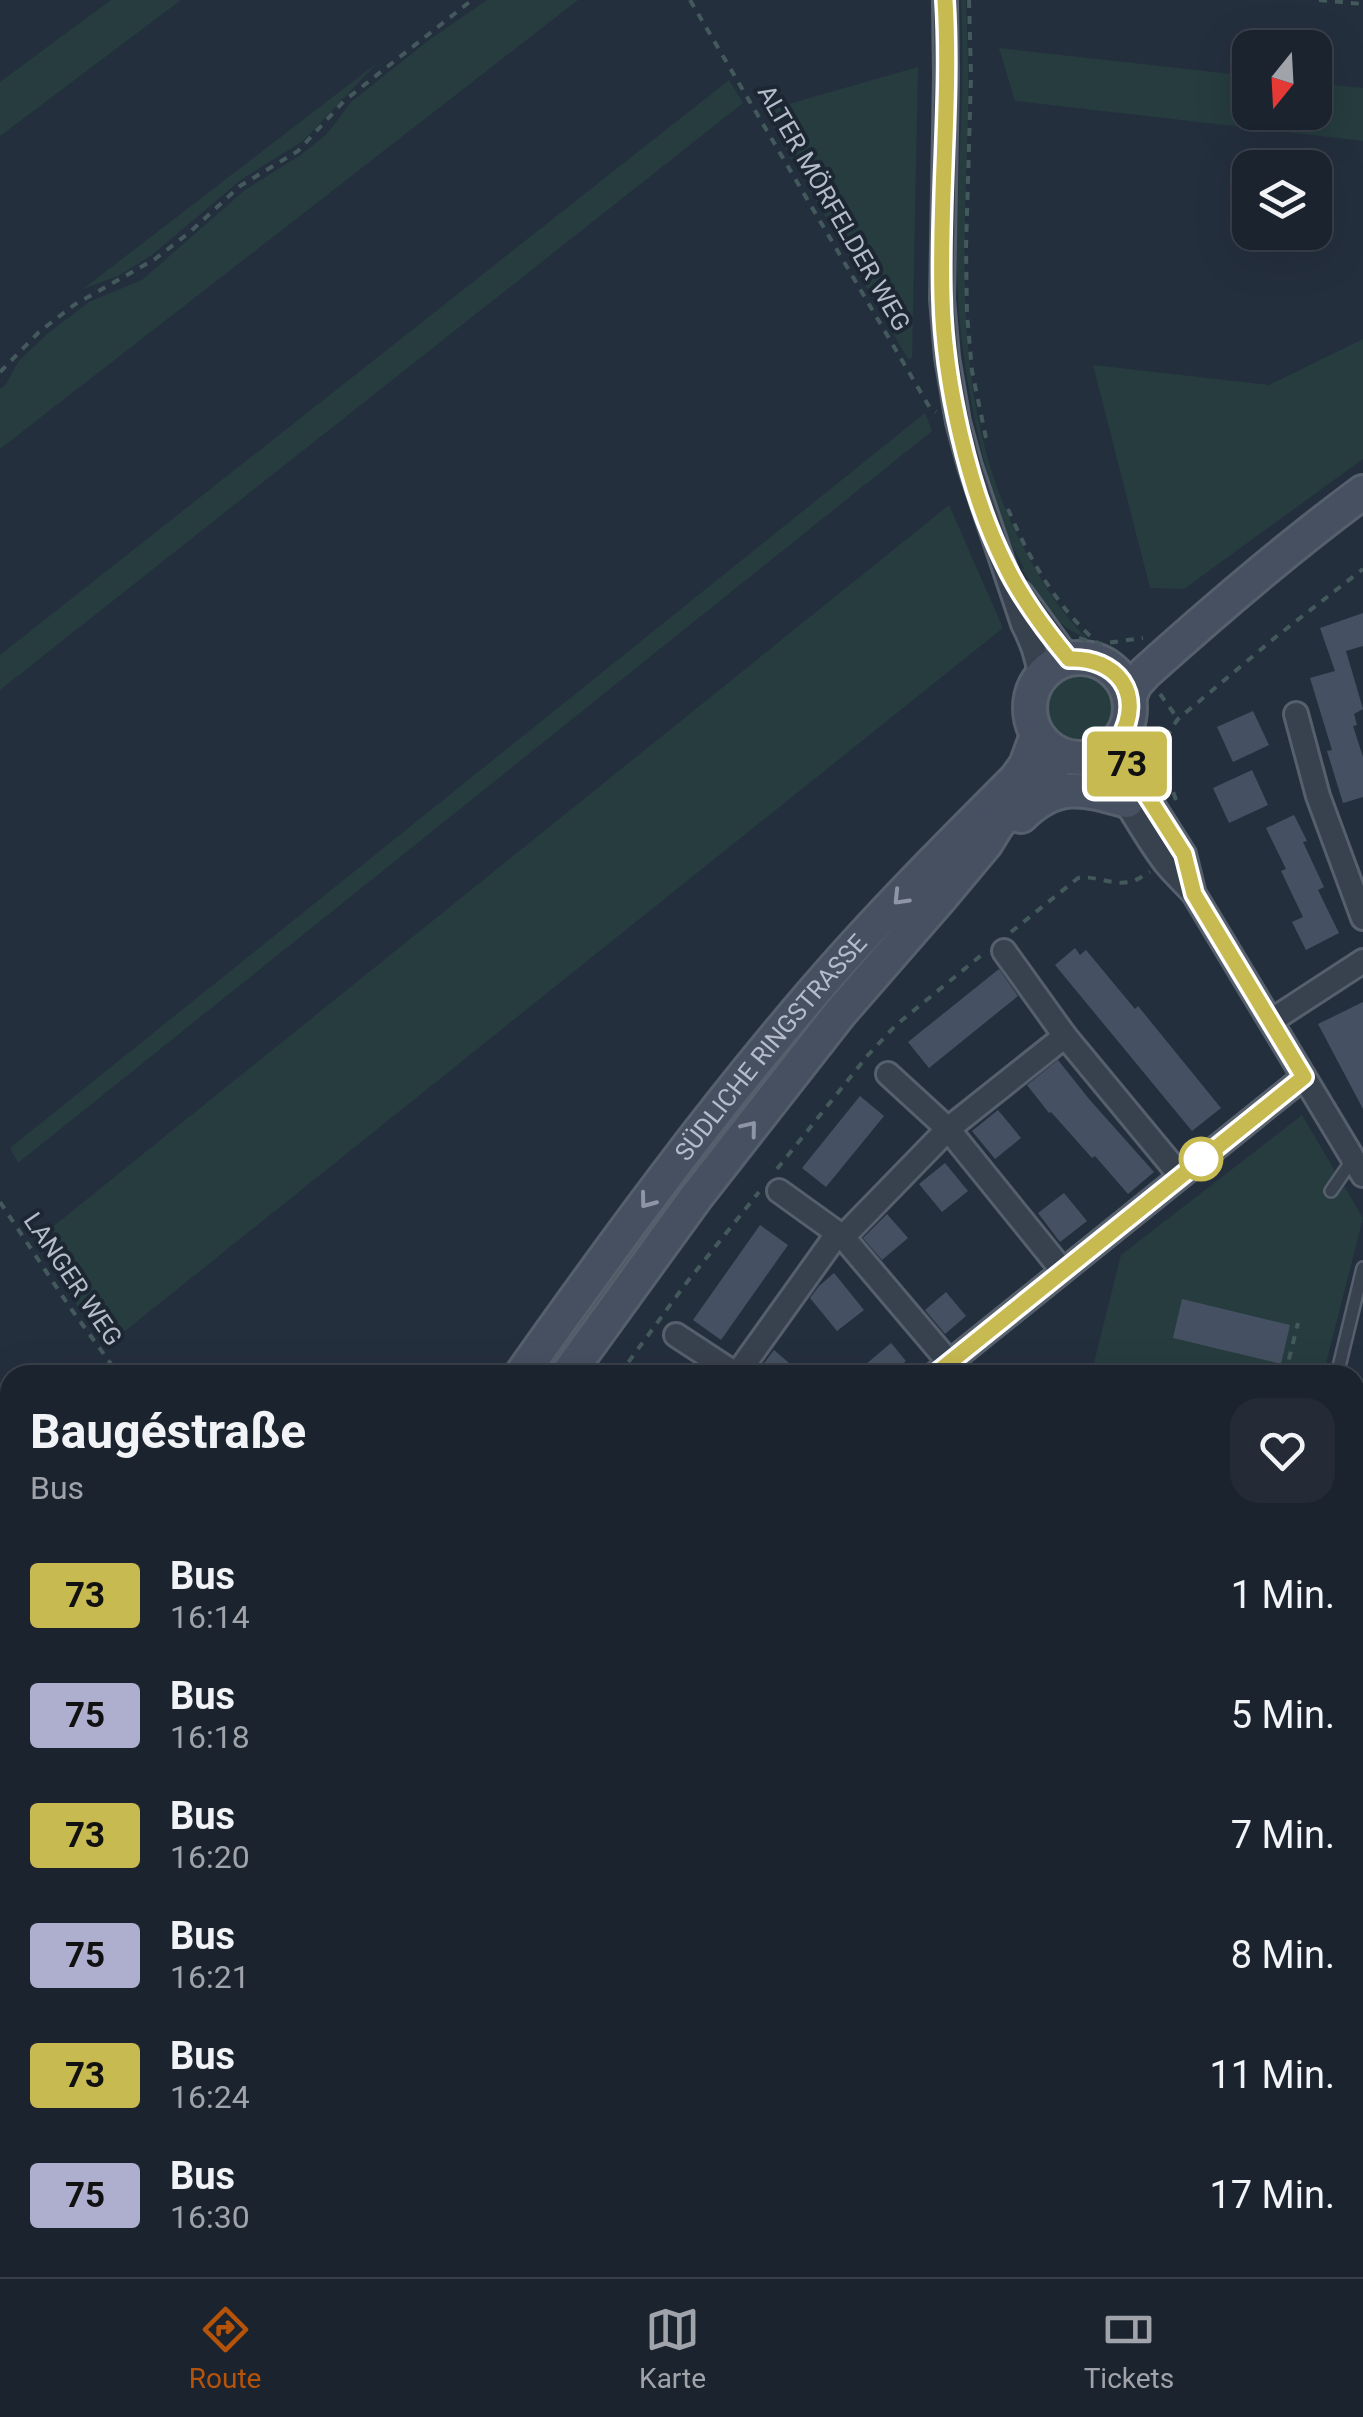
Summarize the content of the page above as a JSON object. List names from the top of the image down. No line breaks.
{"streets":{"main road":["SÜDLICHE RINGSTRASSE"],"path":["ALTER MÖRFELDER WEG","LANGER WEG"]},"lines":["bus line 73"],"north":"bottom","page":{"on_map":"73","heading":["Baugéstraße","Bus"],"list":[{"mark":"73","name":"Bus","note":"16:14","value":"1 Min."},{"mark":"75","name":"Bus","note":"16:18","value":"5 Min."},{"mark":"73","name":"Bus","note":"16:20","value":"7 Min."},{"mark":"75","name":"Bus","note":"16:21","value":"8 Min."},{"mark":"73","name":"Bus","note":"16:24","value":"11 Min."},{"mark":"75","name":"Bus","note":"16:30","value":"17 Min."}],"tabs":["Route","Karte","Tickets"]}}
